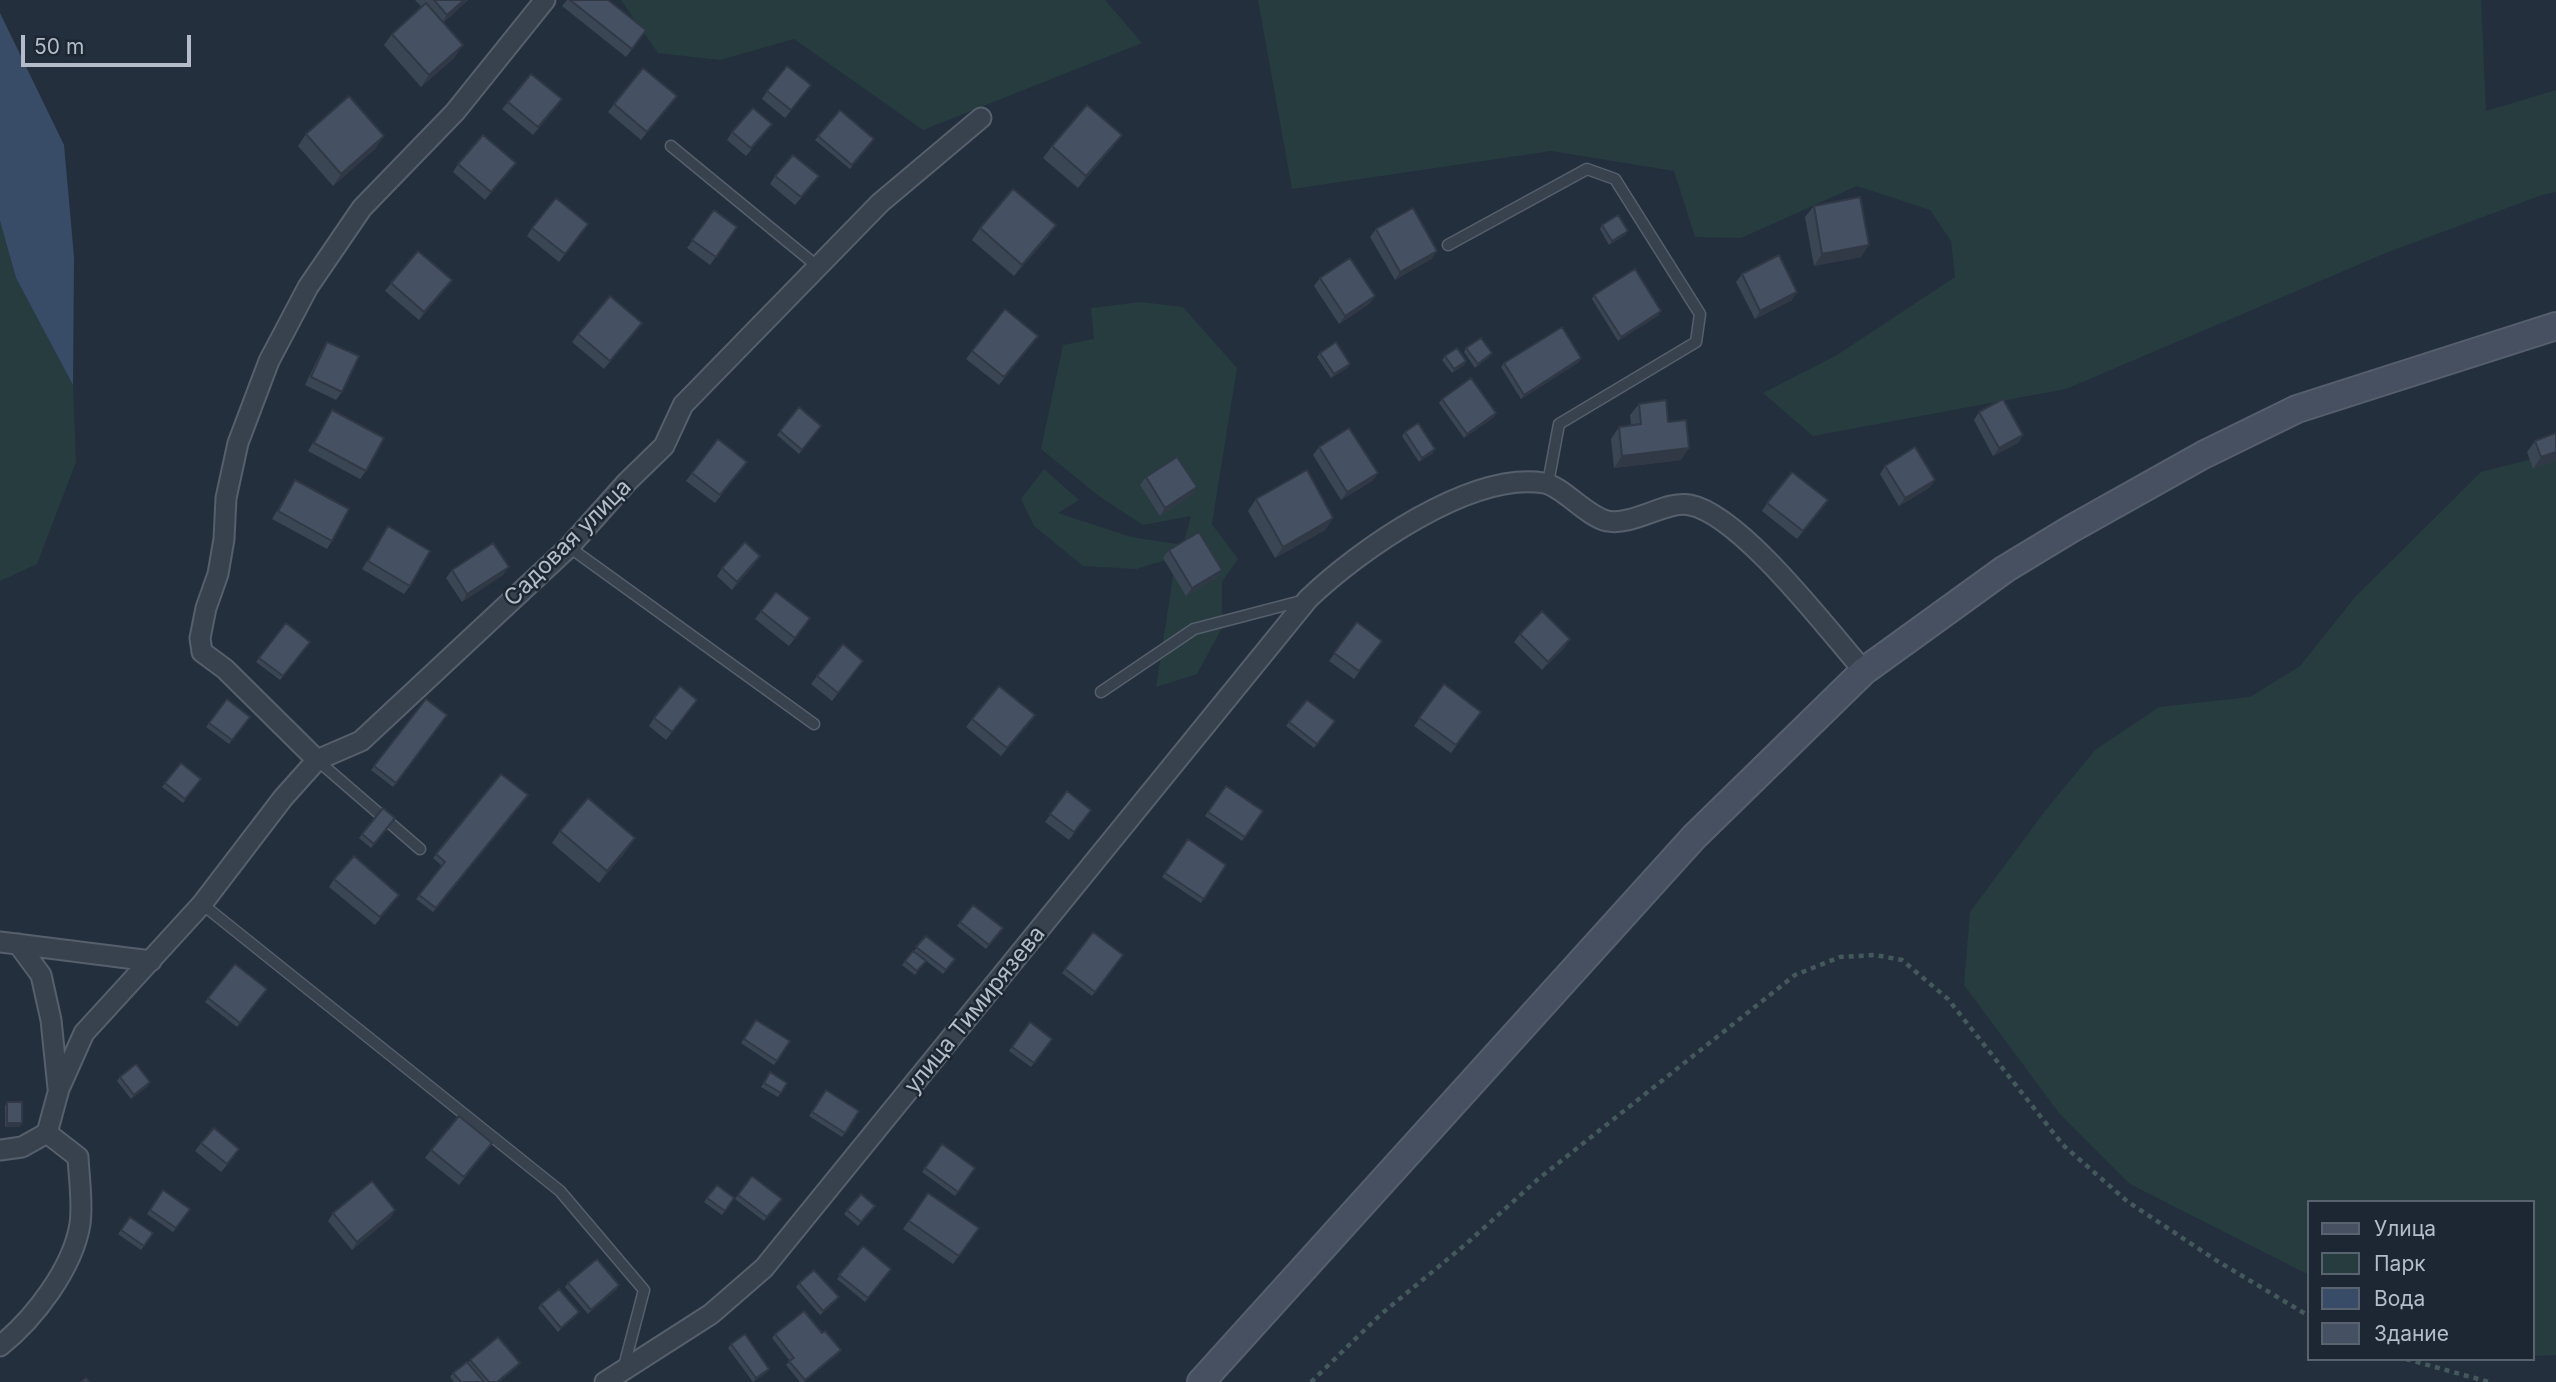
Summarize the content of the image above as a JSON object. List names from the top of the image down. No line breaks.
{"streets":{"street":["Садовая улица","улица Тимирязева"]},"legend":["Улица","Парк","Вода","Здание"],"scale_bar":"50 m"}
